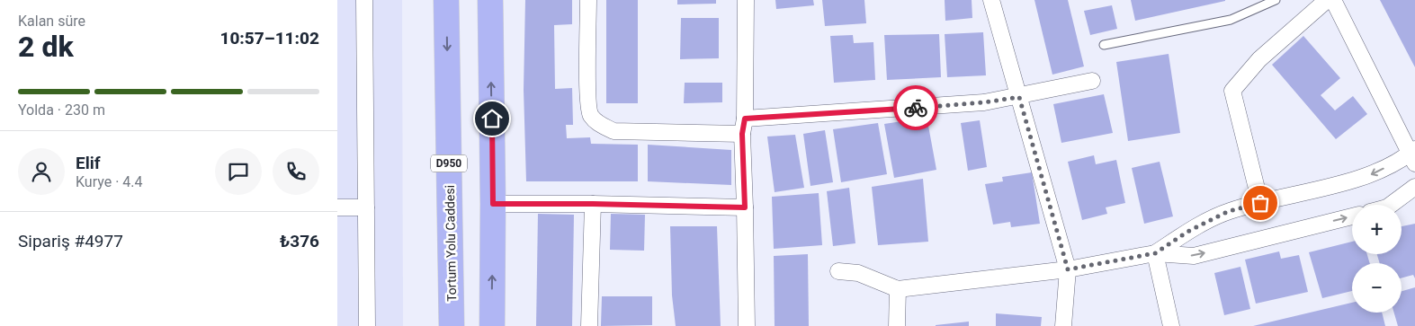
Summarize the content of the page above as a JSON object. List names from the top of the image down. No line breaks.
{"streets":{"highway":["D950","Tortum Yolu Caddesi"]},"page":{"heading":["2 dk","Kalan süre","10:57–11:02"],"panel":["Elif","Kurye · 4.4","Sipariş #4977","₺376"],"bar":"Yolda · 230 m","map_buttons":["+","−"]}}
